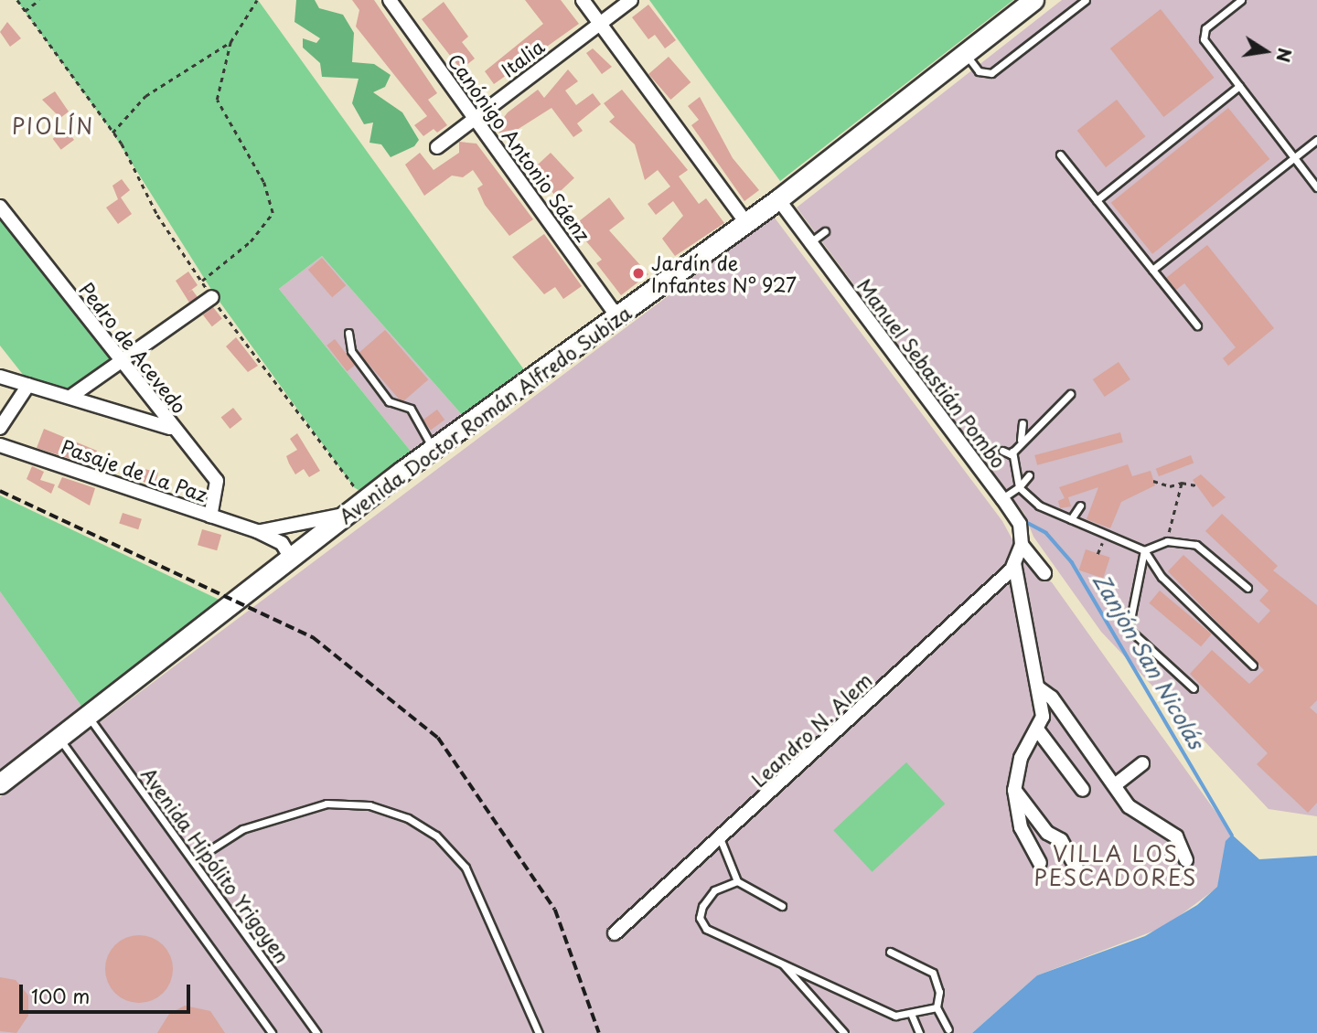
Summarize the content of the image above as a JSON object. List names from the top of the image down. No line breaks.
{"streets":{"main road":["Avenida Doctor Román Alfredo Subiza"],"street":["Italia","Canónigo Antonio Sáenz","Pedro de Acevedo","Manuel Sebastián Pombo","Pasaje de La Paz","Leandro N. Alem"],"lane":["Avenida Hipólito Yrigoyen"]},"crossings":[["Italia","Canónigo Antonio Sáenz"],["Canónigo Antonio Sáenz","Avenida Doctor Román Alfredo Subiza"],["Pedro de Acevedo","Pasaje de La Paz"],["Manuel Sebastián Pombo","Avenida Doctor Román Alfredo Subiza"],["Manuel Sebastián Pombo","Leandro N. Alem"],["Avenida Doctor Román Alfredo Subiza","Pasaje de La Paz"],["Avenida Doctor Román Alfredo Subiza","Avenida Hipólito Yrigoyen"]],"districts":["PIOLÍN","VILLA LOS PESCADORES"],"water":["Zanjón San Nicolás"],"places":["Jardín de Infantes N° 927"],"scale_bar":"100 m","north":"right"}
